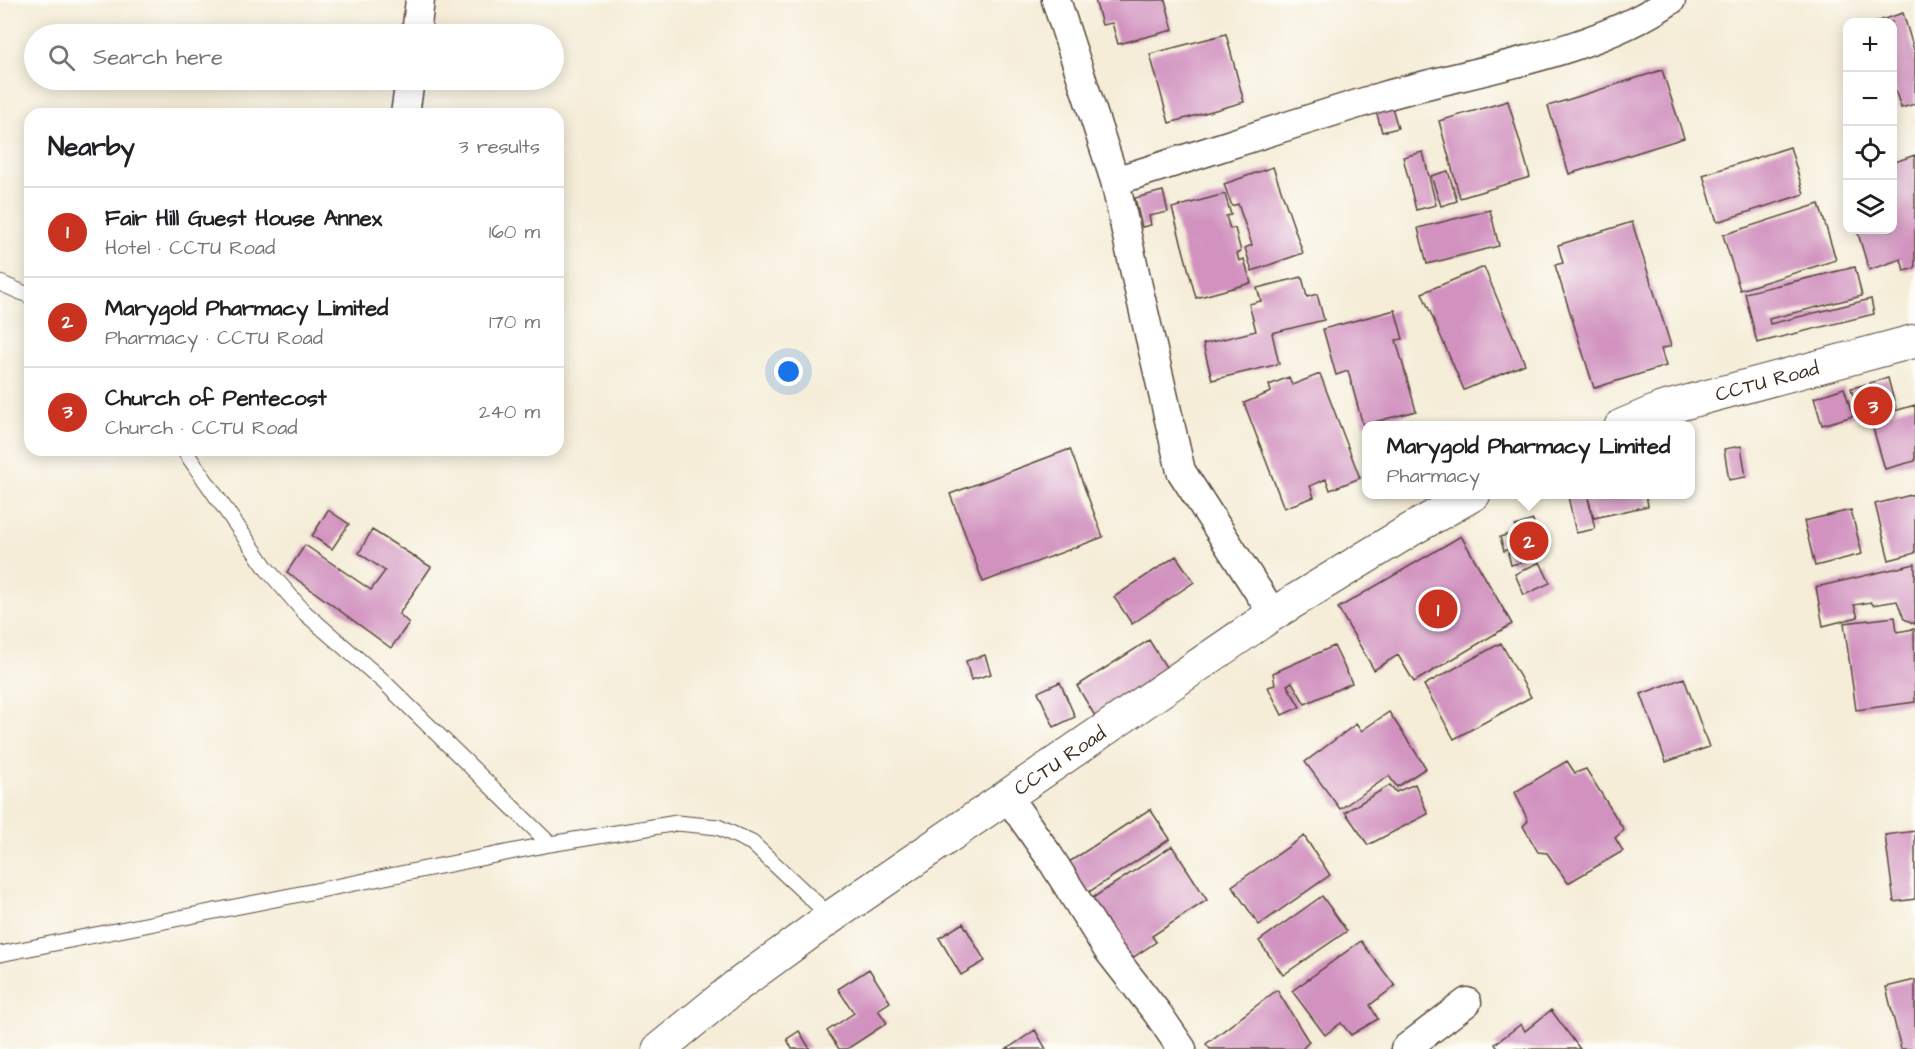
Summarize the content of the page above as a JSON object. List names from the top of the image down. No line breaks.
{"streets":{"street":["CCTU Road"]},"page":{"map_buttons":["+","−"],"search":"Search here","heading":["Nearby","3 results"],"list":[{"mark":"1","name":"Fair Hill Guest House Annex","note":"Hotel · CCTU Road","value":"160 m"},{"mark":"2","name":"Marygold Pharmacy Limited","note":"Pharmacy · CCTU Road","value":"170 m"},{"mark":"3","name":"Church of Pentecost","note":"Church · CCTU Road","value":"240 m"}],"pins":["3","2","1"],"popup":["Marygold Pharmacy Limited","Pharmacy"]}}
